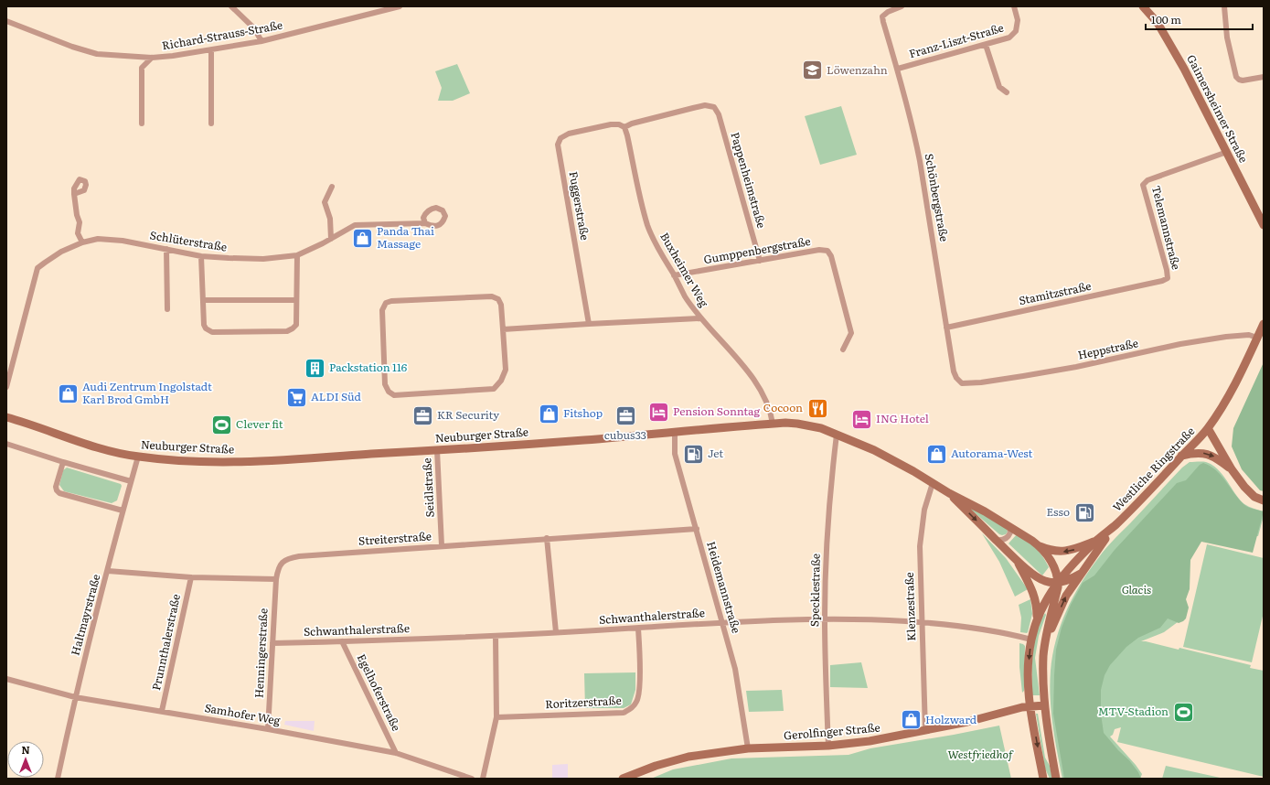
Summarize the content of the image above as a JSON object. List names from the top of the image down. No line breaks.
{"streets":{"main road":["Gaimersheimer Straße","Neuburger Straße","Westliche Ringstraße","Gerolfinger Straße"],"street":["Richard-Strauss-Straße","Franz-Liszt-Straße","Pappenheimstraße","Schönbergstraße","Fuggerstraße","Telemannstraße","Schlüterstraße","Gumppenbergstraße","Buxheimer Weg","Stamitzstraße","Heppstraße","Seidlstraße","Streiterstraße","Heidemannstraße","Specklestraße","Klenzestraße","Haltmayrstraße","Schwanthalerstraße","Prunnthalerstraße","Henningerstraße","Egelhoferstraße","Roritzerstraße","Samhofer Weg"]},"crossings":[["Franz-Liszt-Straße","Schönbergstraße"],["Gaimersheimer Straße","Telemannstraße"],["Pappenheimstraße","Fuggerstraße"],["Pappenheimstraße","Gumppenbergstraße"],["Schönbergstraße","Stamitzstraße"],["Schönbergstraße","Heppstraße"],["Fuggerstraße","Buxheimer Weg"],["Telemannstraße","Stamitzstraße"],["Gumppenbergstraße","Buxheimer Weg"],["Buxheimer Weg","Neuburger Straße"],["Heppstraße","Westliche Ringstraße"],["Neuburger Straße","Westliche Ringstraße"],["Neuburger Straße","Seidlstraße"],["Neuburger Straße","Heidemannstraße"],["Neuburger Straße","Specklestraße"],["Neuburger Straße","Klenzestraße"],["Neuburger Straße","Haltmayrstraße"],["Westliche Ringstraße","Schwanthalerstraße"],["Westliche Ringstraße","Gerolfinger Straße"],["Seidlstraße","Streiterstraße"],["Streiterstraße","Heidemannstraße"],["Streiterstraße","Henningerstraße"],["Heidemannstraße","Schwanthalerstraße"],["Heidemannstraße","Gerolfinger Straße"],["Specklestraße","Schwanthalerstraße"],["Specklestraße","Gerolfinger Straße"],["Klenzestraße","Schwanthalerstraße"],["Klenzestraße","Gerolfinger Straße"],["Haltmayrstraße","Samhofer Weg"],["Schwanthalerstraße","Henningerstraße"],["Schwanthalerstraße","Egelhoferstraße"],["Schwanthalerstraße","Roritzerstraße"],["Prunnthalerstraße","Samhofer Weg"],["Henningerstraße","Samhofer Weg"],["Egelhoferstraße","Samhofer Weg"]],"parks":["Glacis","Westfriedhof"],"places":{"school or university":["Löwenzahn"],"shop":["Panda Thai Massage","Audi Zentrum Ingolstadt Karl Brod GmbH","Fitshop","Autorama-West","Holzward"],"building":["Packstation 116"],"supermarket":["ALDI Süd"],"restaurant":["Cocoon"],"hotel":["Pension Sonntag","ING Hotel"],"office":["KR Security","cubus33"],"sports":["Clever fit","MTV-Stadion"],"fuel station":["Jet","Esso"]},"scale_bar":"100 m","north":"top"}
